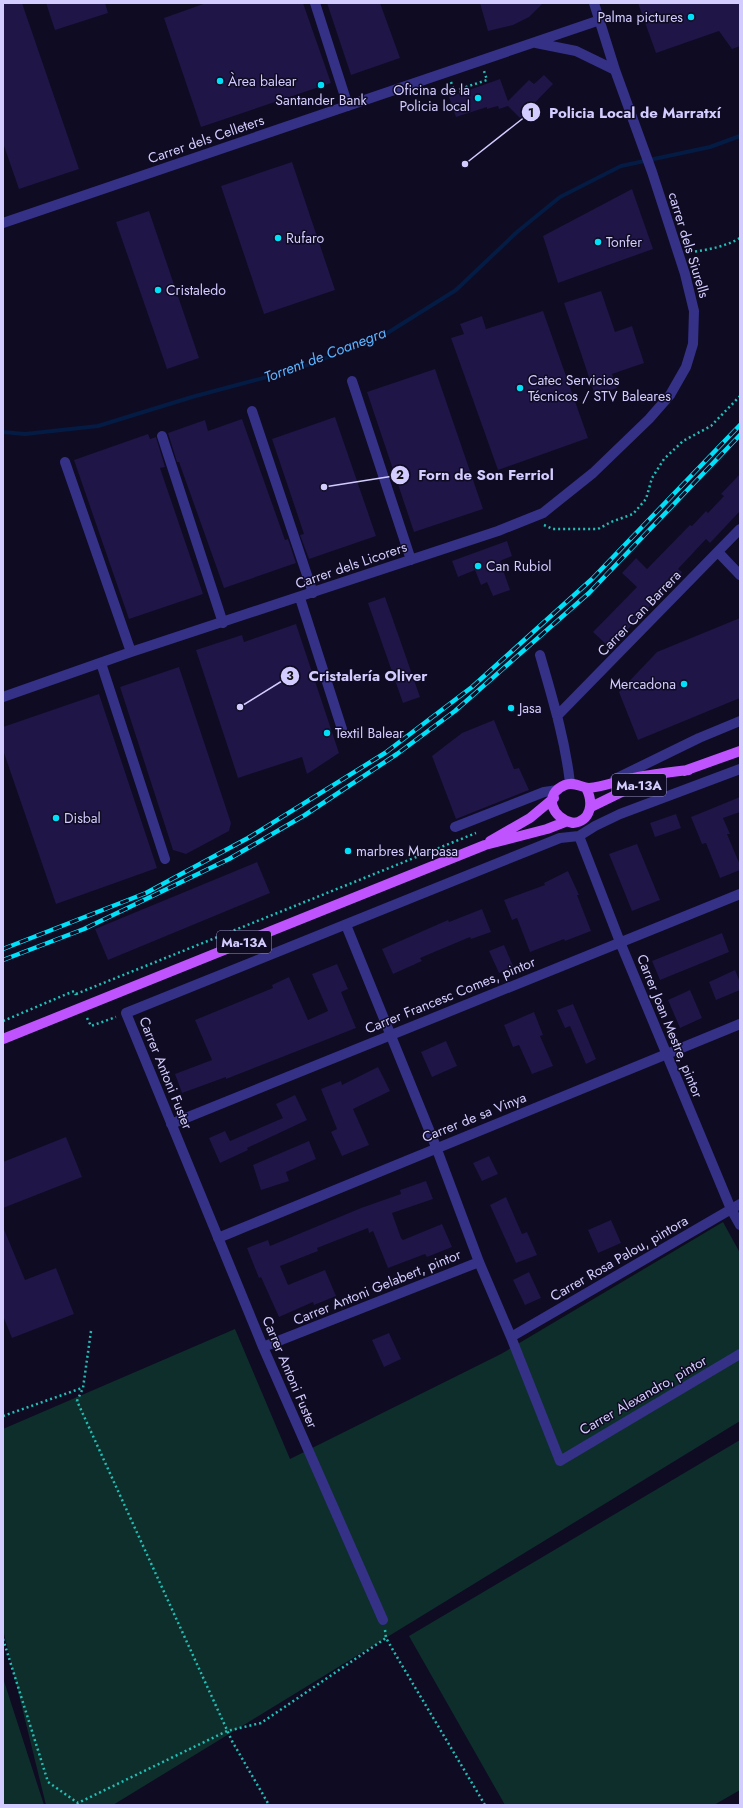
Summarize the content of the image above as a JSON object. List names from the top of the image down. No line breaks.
{"streets":{"main road":["Ma-13A"],"street":["Carrer dels Celleters","carrer dels Siurells","Carrer dels Licorers","Carrer Can Barrera","Carrer Francesc Comes, pintor","Carrer Joan Mestre, pintor","Carrer Antoni Fuster","Carrer de sa Vinya","Carrer Rosa Palou, pintora","Carrer Antoni Gelabert, pintor","Carrer Alexandro, pintor"]},"crossings":[["Carrer dels Celleters","carrer dels Siurells"],["carrer dels Siurells","Carrer dels Licorers"],["Carrer Francesc Comes, pintor","Carrer Joan Mestre, pintor"],["Carrer Francesc Comes, pintor","Carrer Antoni Fuster"],["Carrer Joan Mestre, pintor","Carrer Antoni Fuster"],["Carrer Joan Mestre, pintor","Carrer de sa Vinya"],["Carrer Joan Mestre, pintor","Carrer Rosa Palou, pintora"],["Carrer Antoni Fuster","Carrer de sa Vinya"],["Carrer Antoni Fuster","Carrer Antoni Gelabert, pintor"],["Carrer Rosa Palou, pintora","Carrer Alexandro, pintor"]],"water":["Torrent de Coanegra"],"places":["Palma pictures","Àrea balear","Santander Bank","Oficina de la Policia local","Policia Local de Marratxí","Rufaro","Tonfer","Cristaledo","Catec Servicios Técnicos / STV Baleares","Forn de Son Ferriol","Can Rubiol","Mercadona","Cristalería Oliver","Jasa","Textil Balear","Disbal","marbres Marpasa"]}
